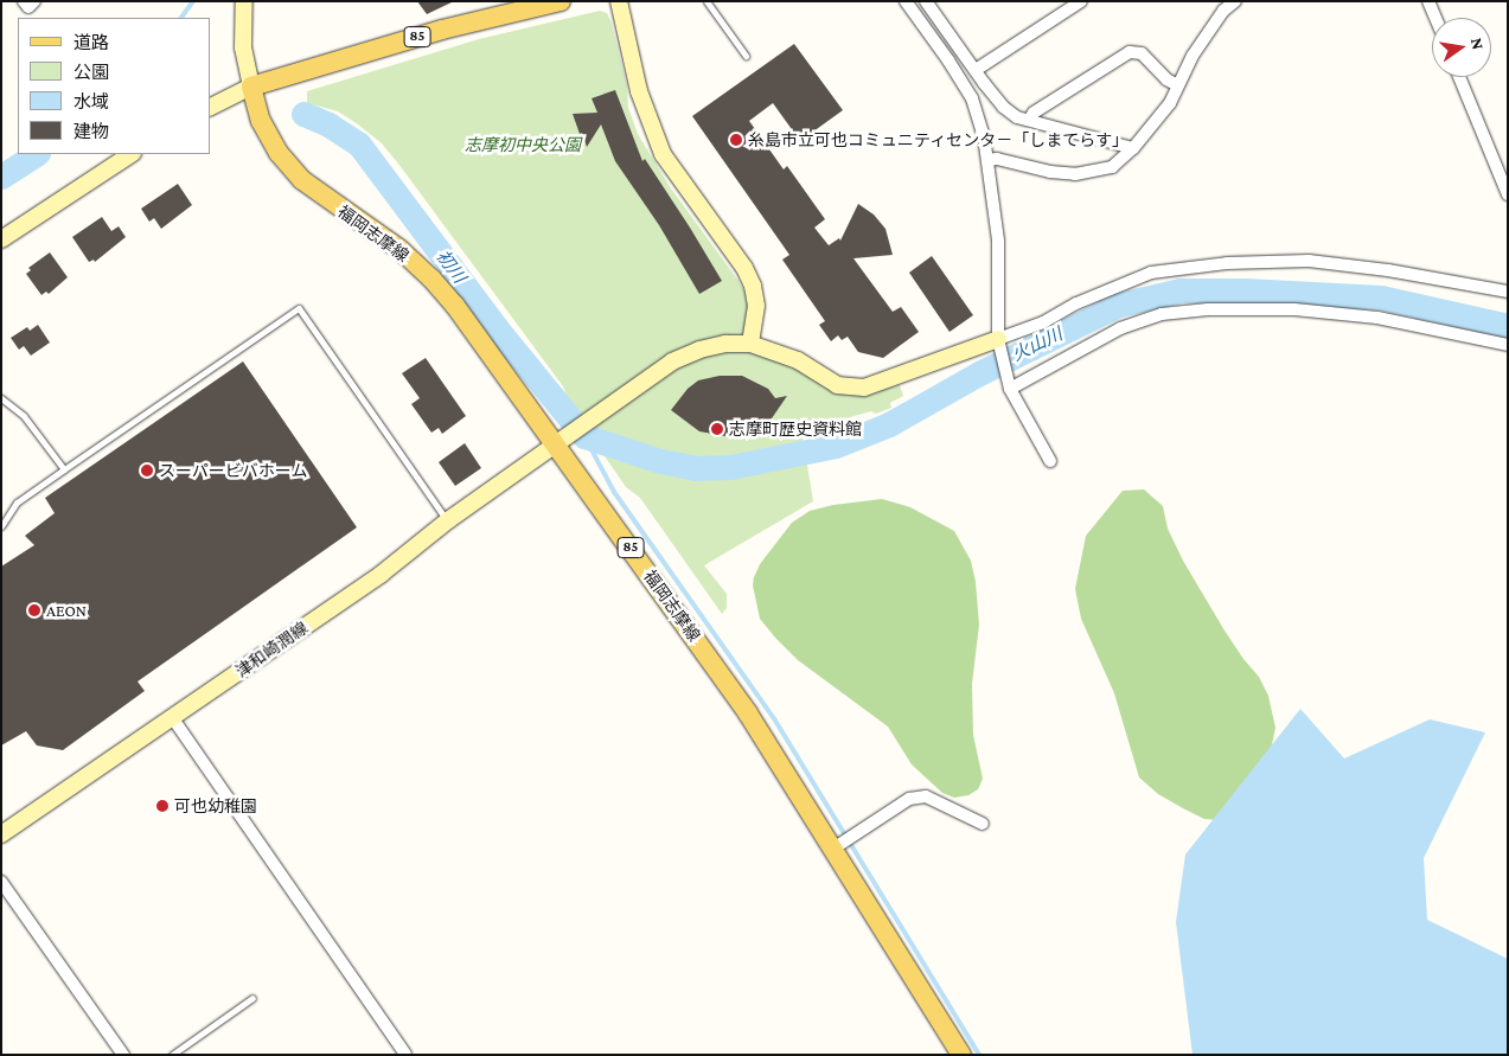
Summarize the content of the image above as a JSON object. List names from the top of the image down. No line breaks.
{"streets":{"main road":["85","福岡志摩線","津和崎潤線"]},"crossings":[["85","福岡志摩線"],["福岡志摩線","津和崎潤線"]],"water":["初川","火山川"],"parks":["志摩初中央公園"],"places":["糸島市立可也コミュニティセンタ－「しまてらす」","志摩町歴史資料館","スーパービバホーム","AEON","可也幼稚園"],"legend":["道路","公園","水域","建物"],"north":"right"}
